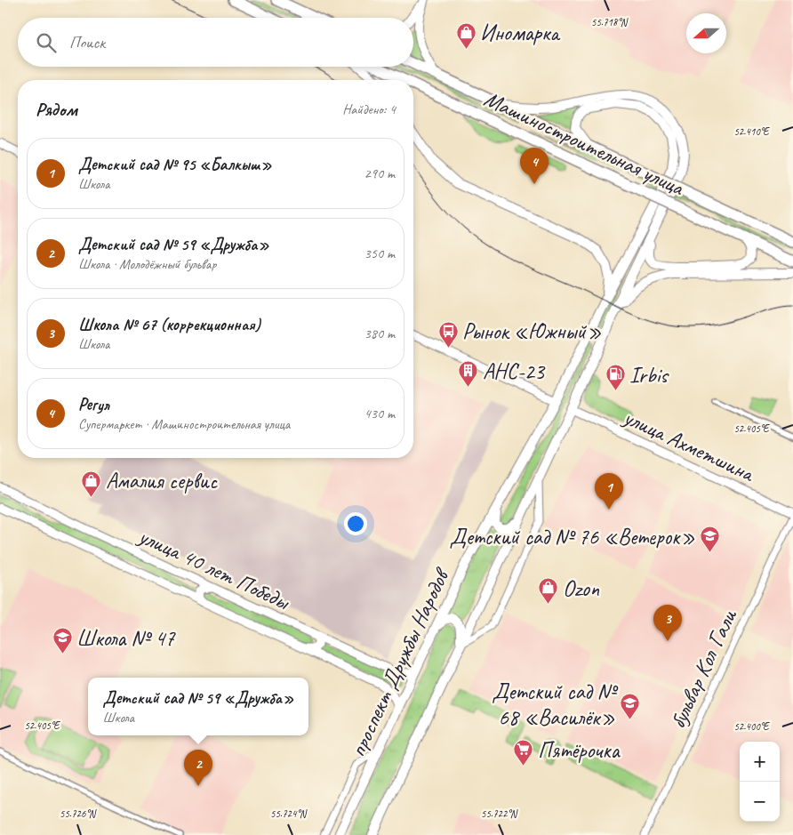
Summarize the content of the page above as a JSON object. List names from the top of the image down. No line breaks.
{"streets":{"main road":["Машиностроительная улица","проспект Дружбы Народов"],"street":["улица Ахметшина","улица 40 лет Победы","бульвар Кол Гали"]},"crossings":[["Машиностроительная улица","проспект Дружбы Народов"],["улица 40 лет Победы","проспект Дружбы Народов"]],"places":{"shop":["Иномарка","Амалия сервис","Ozon"],"bus stop":["Рынок «Южный»"],"building":["АНС-23"],"fuel station":["Irbis"],"school or university":["Детский сад № 76 «Ветерок»","Школа № 47","Детский сад № 68 «Василёк»"],"supermarket":["Пятёрочка"]},"north":"left","page":{"search":"Поиск","heading":["Рядом","Найдено: 4"],"list":[{"mark":"1","name":"Детский сад № 95 «Балкыш»","note":"Школа","value":"290 m"},{"mark":"2","name":"Детский сад № 59 «Дружба»","note":"Школа · Молодёжный бульвар","value":"350 m"},{"mark":"3","name":"Школа № 67 (коррекционная)","note":"Школа","value":"380 m"},{"mark":"4","name":"Регул","note":"Супермаркет · Машиностроительная улица","value":"430 m"}],"pins":["4","1","3","2"],"popup":["Детский сад № 59 «Дружба»","Школа"],"map_buttons":["+","−"]},"coordinates":["55.718°N","52.410°E","52.405°E","52.400°E","55.726°N","55.724°N","55.722°N"]}
